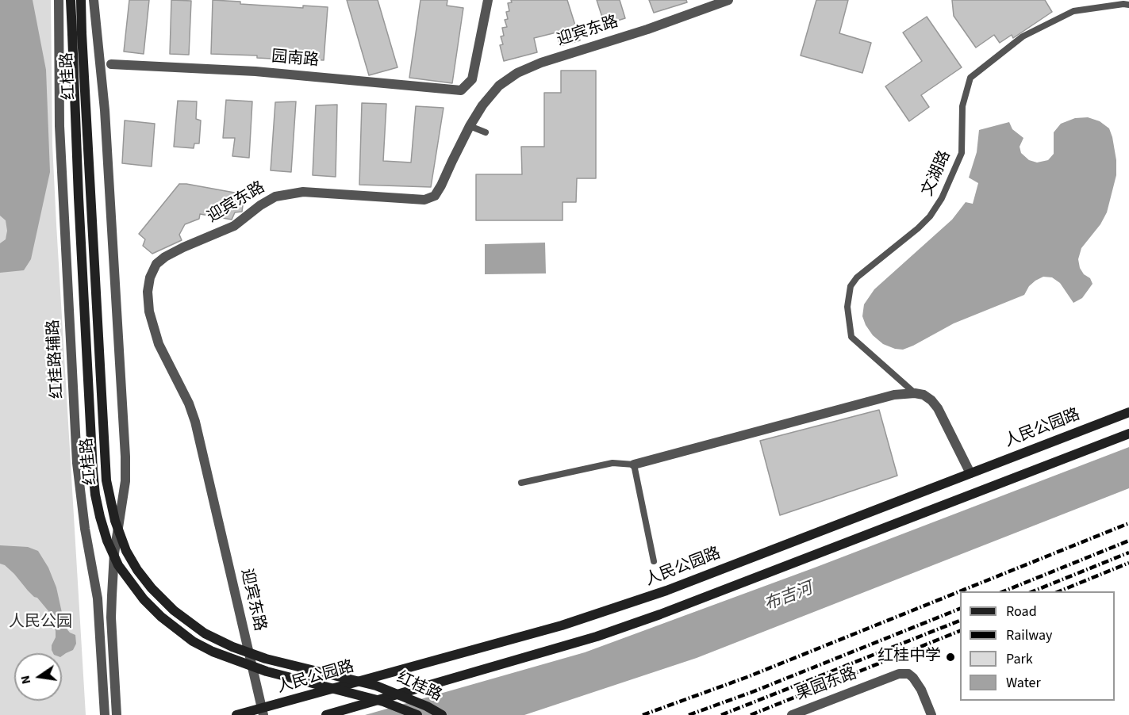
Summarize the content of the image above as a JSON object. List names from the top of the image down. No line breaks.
{"streets":{"main road":["红桂路","人民公园路"],"street":["迎宾东路","园南路","红桂路辅路","果园东路"],"lane":["文湖路"]},"crossings":[["迎宾东路","人民公园路"]],"water":["布吉河"],"parks":["人民公园"],"places":["红桂中学"],"legend":["Road","Railway","Park","Water"],"north":"left"}
